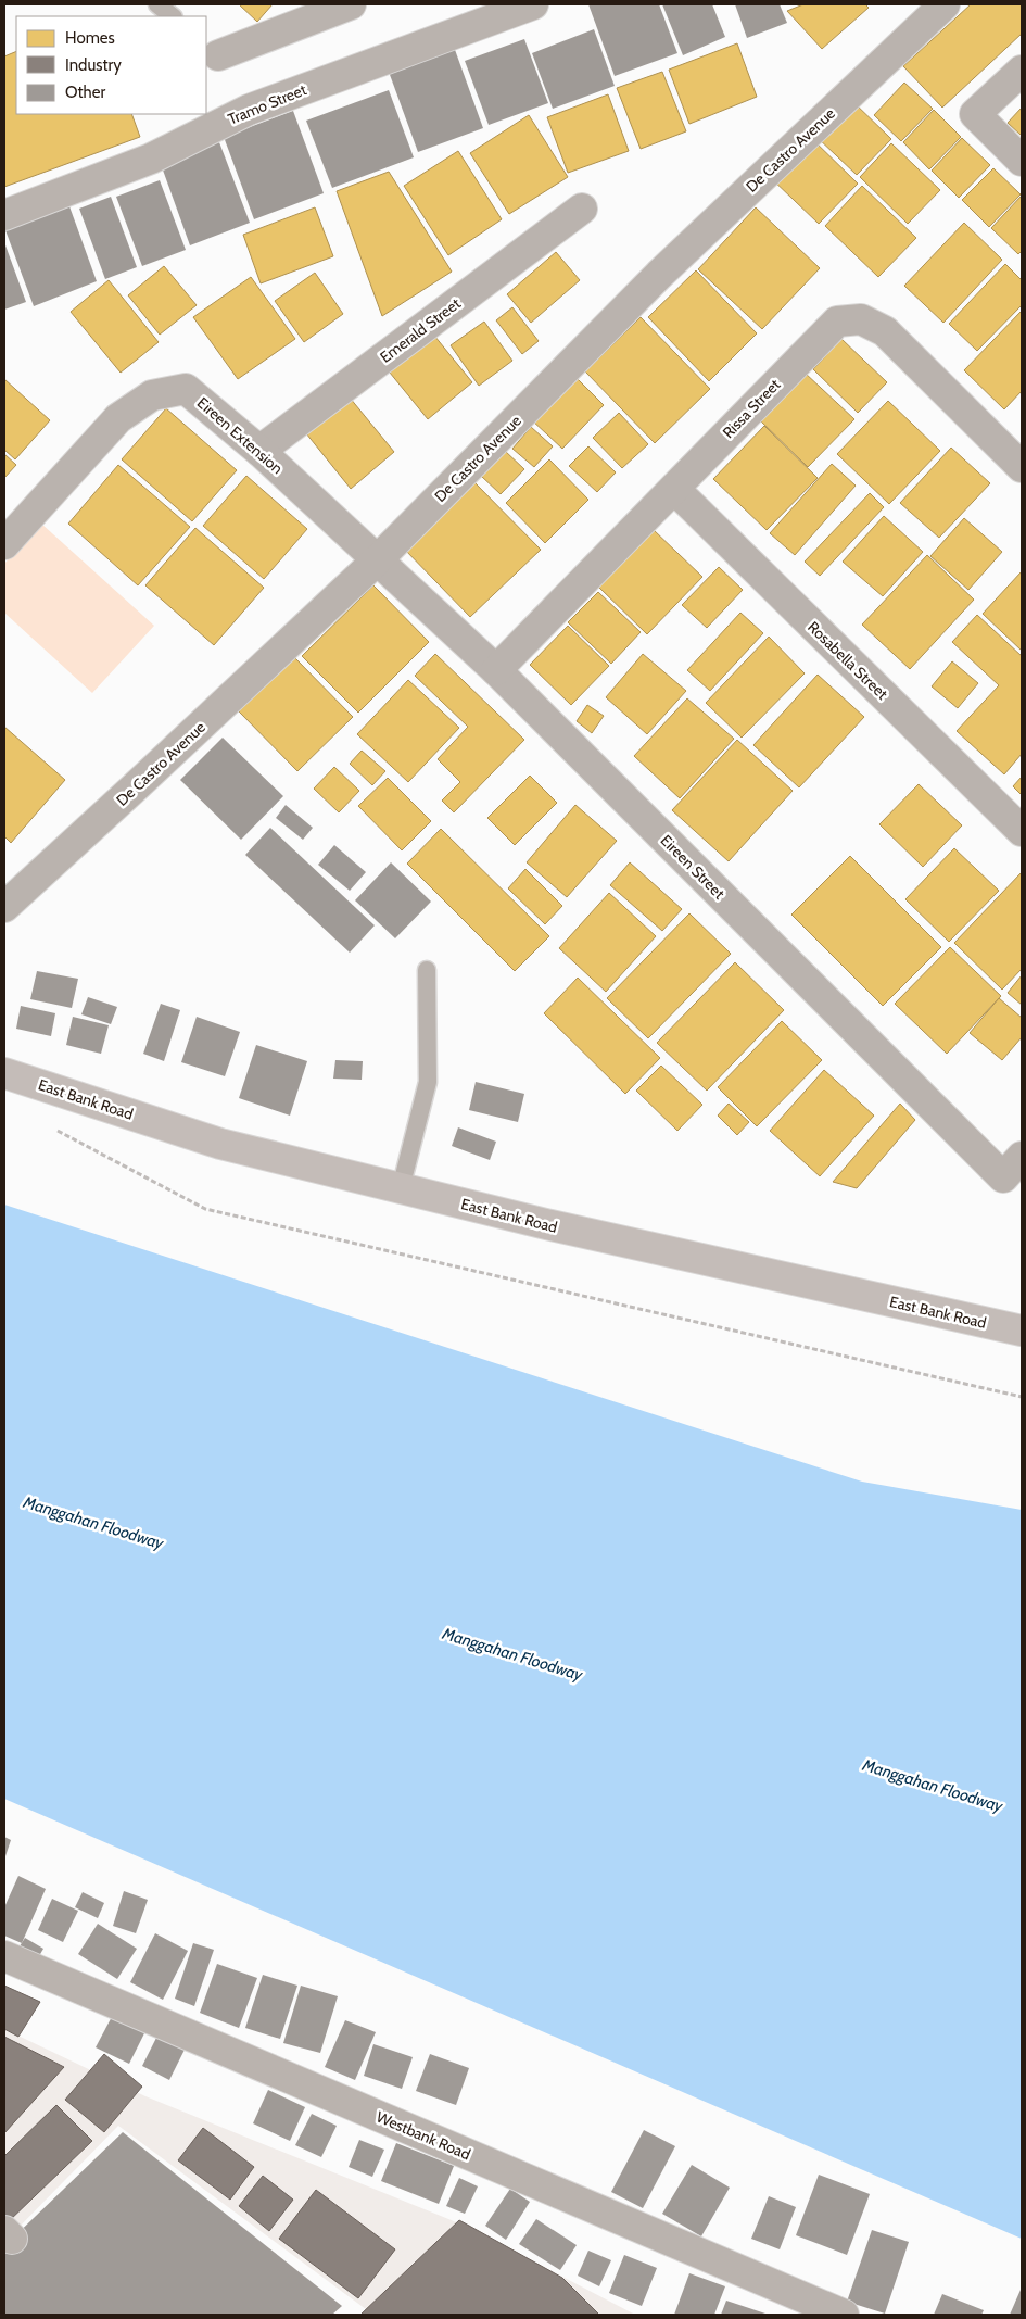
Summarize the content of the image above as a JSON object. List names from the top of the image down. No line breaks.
{"streets":{"main road":["East Bank Road"],"street":["Tramo Street","De Castro Avenue","Emerald Street","Rissa Street","Eireen Extension","Rosabella Street","Eireen Street","Westbank Road"]},"crossings":[["De Castro Avenue","Eireen Extension"],["De Castro Avenue","Eireen Street"],["Emerald Street","Eireen Extension"],["Rissa Street","Rosabella Street"],["Rissa Street","Eireen Street"],["Eireen Extension","Eireen Street"]],"water":["Manggahan Floodway"],"legend":["Homes","Industry","Other"]}
